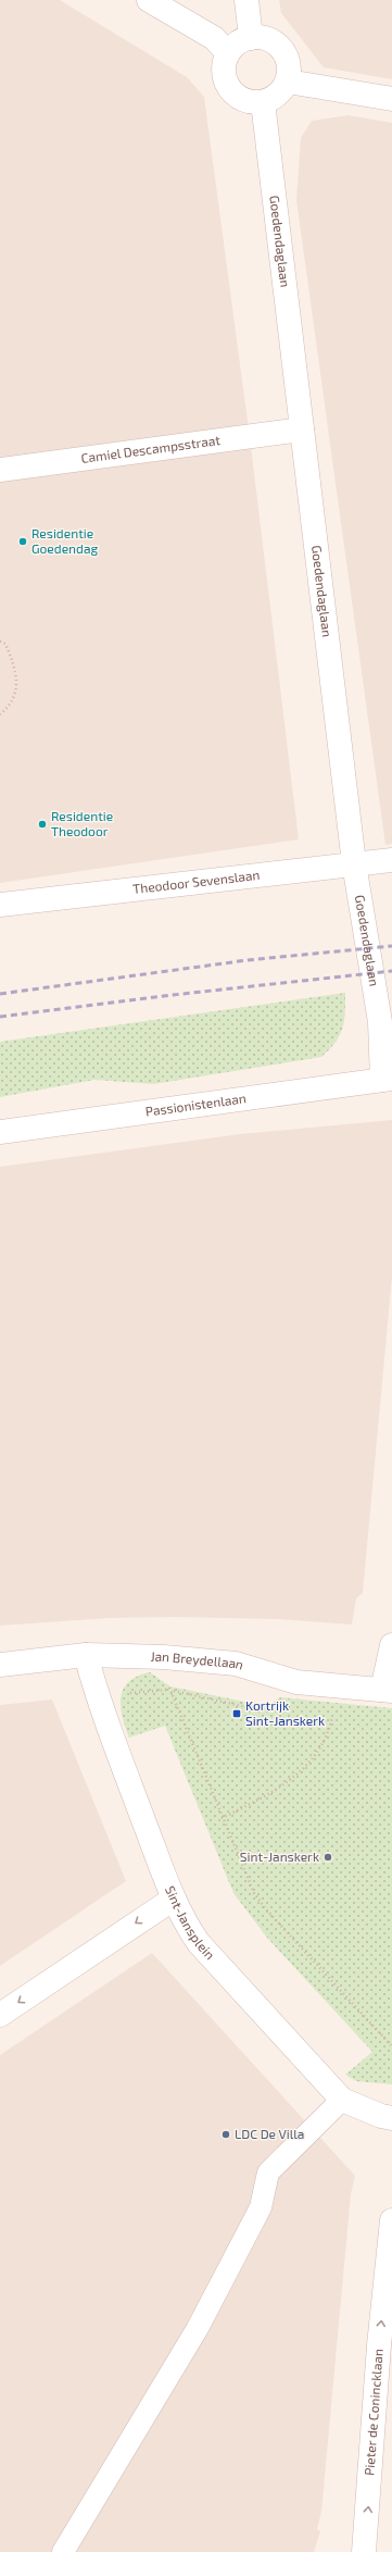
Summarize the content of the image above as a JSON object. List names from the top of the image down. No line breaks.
{"streets":{"street":["Goedendaglaan","Camiel Descampsstraat","Theodoor Sevenslaan","Passionistenlaan","Jan Breydellaan","Sint-Jansplein","Pieter de Conincklaan"]},"crossings":[["Goedendaglaan","Camiel Descampsstraat"],["Goedendaglaan","Theodoor Sevenslaan"],["Goedendaglaan","Passionistenlaan"],["Jan Breydellaan","Sint-Jansplein"]],"one_way":["Pieter de Conincklaan"],"places":{"other":["Residentie Goedendag","Residentie Theodoor","Sint-Janskerk","LDC De Villa"],"transit":["Kortrijk Sint-Janskerk"]}}
